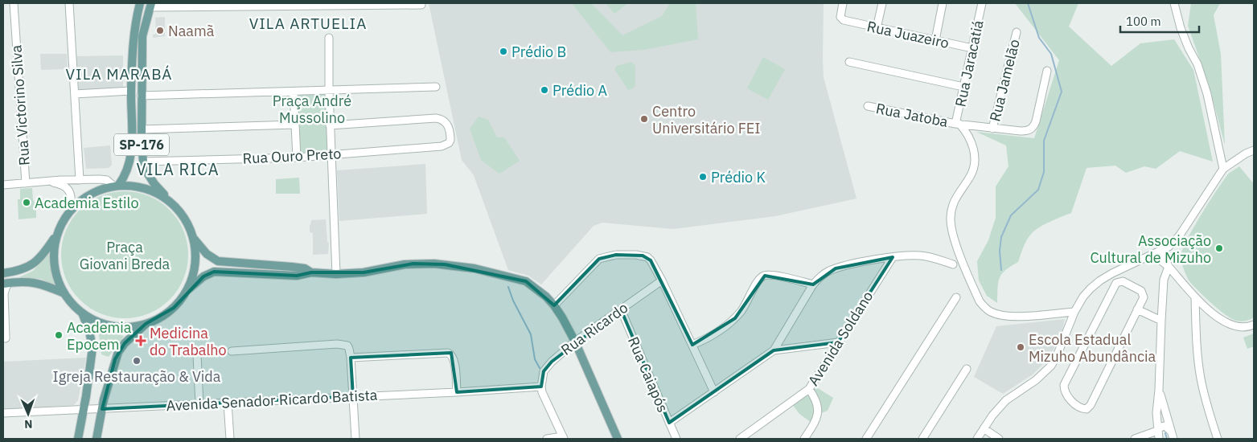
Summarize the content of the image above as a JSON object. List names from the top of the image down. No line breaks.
{"streets":{"main road":["SP-176"],"street":["Rua Juazeiro","Rua Jaracatiá","Rua Jamelão","Rua Victorino Silva","Rua Jatoba","Rua Ouro Preto","Rua Ricardo","Avenida Soldano","Rua Caiapós","Avenida Senador Ricardo Batista"]},"crossings":[["Rua Juazeiro","Rua Jaracatiá"],["Rua Jaracatiá","Rua Jatoba"],["Rua Jamelão","Rua Jatoba"],["SP-176","Rua Ouro Preto"],["Rua Ricardo","Rua Caiapós"],["Rua Ricardo","Avenida Senador Ricardo Batista"]],"districts":["VILA ARTUELIA","VILA MARABÁ","VILA RICA"],"parks":["Praça André Mussolino","Praça Giovani Breda"],"places":{"other":["Naamã","Prédio B","Prédio A","Centro Universitário FEI","Prédio K","Academia Estilo","Associação Cultural de Mizuho","Academia Epocem","Escola Estadual Mizuho Abundância","Igreja Restauração & Vida"],"health":["Medicina do Trabalho"]},"scale_bar":"100 m","north":"bottom"}
